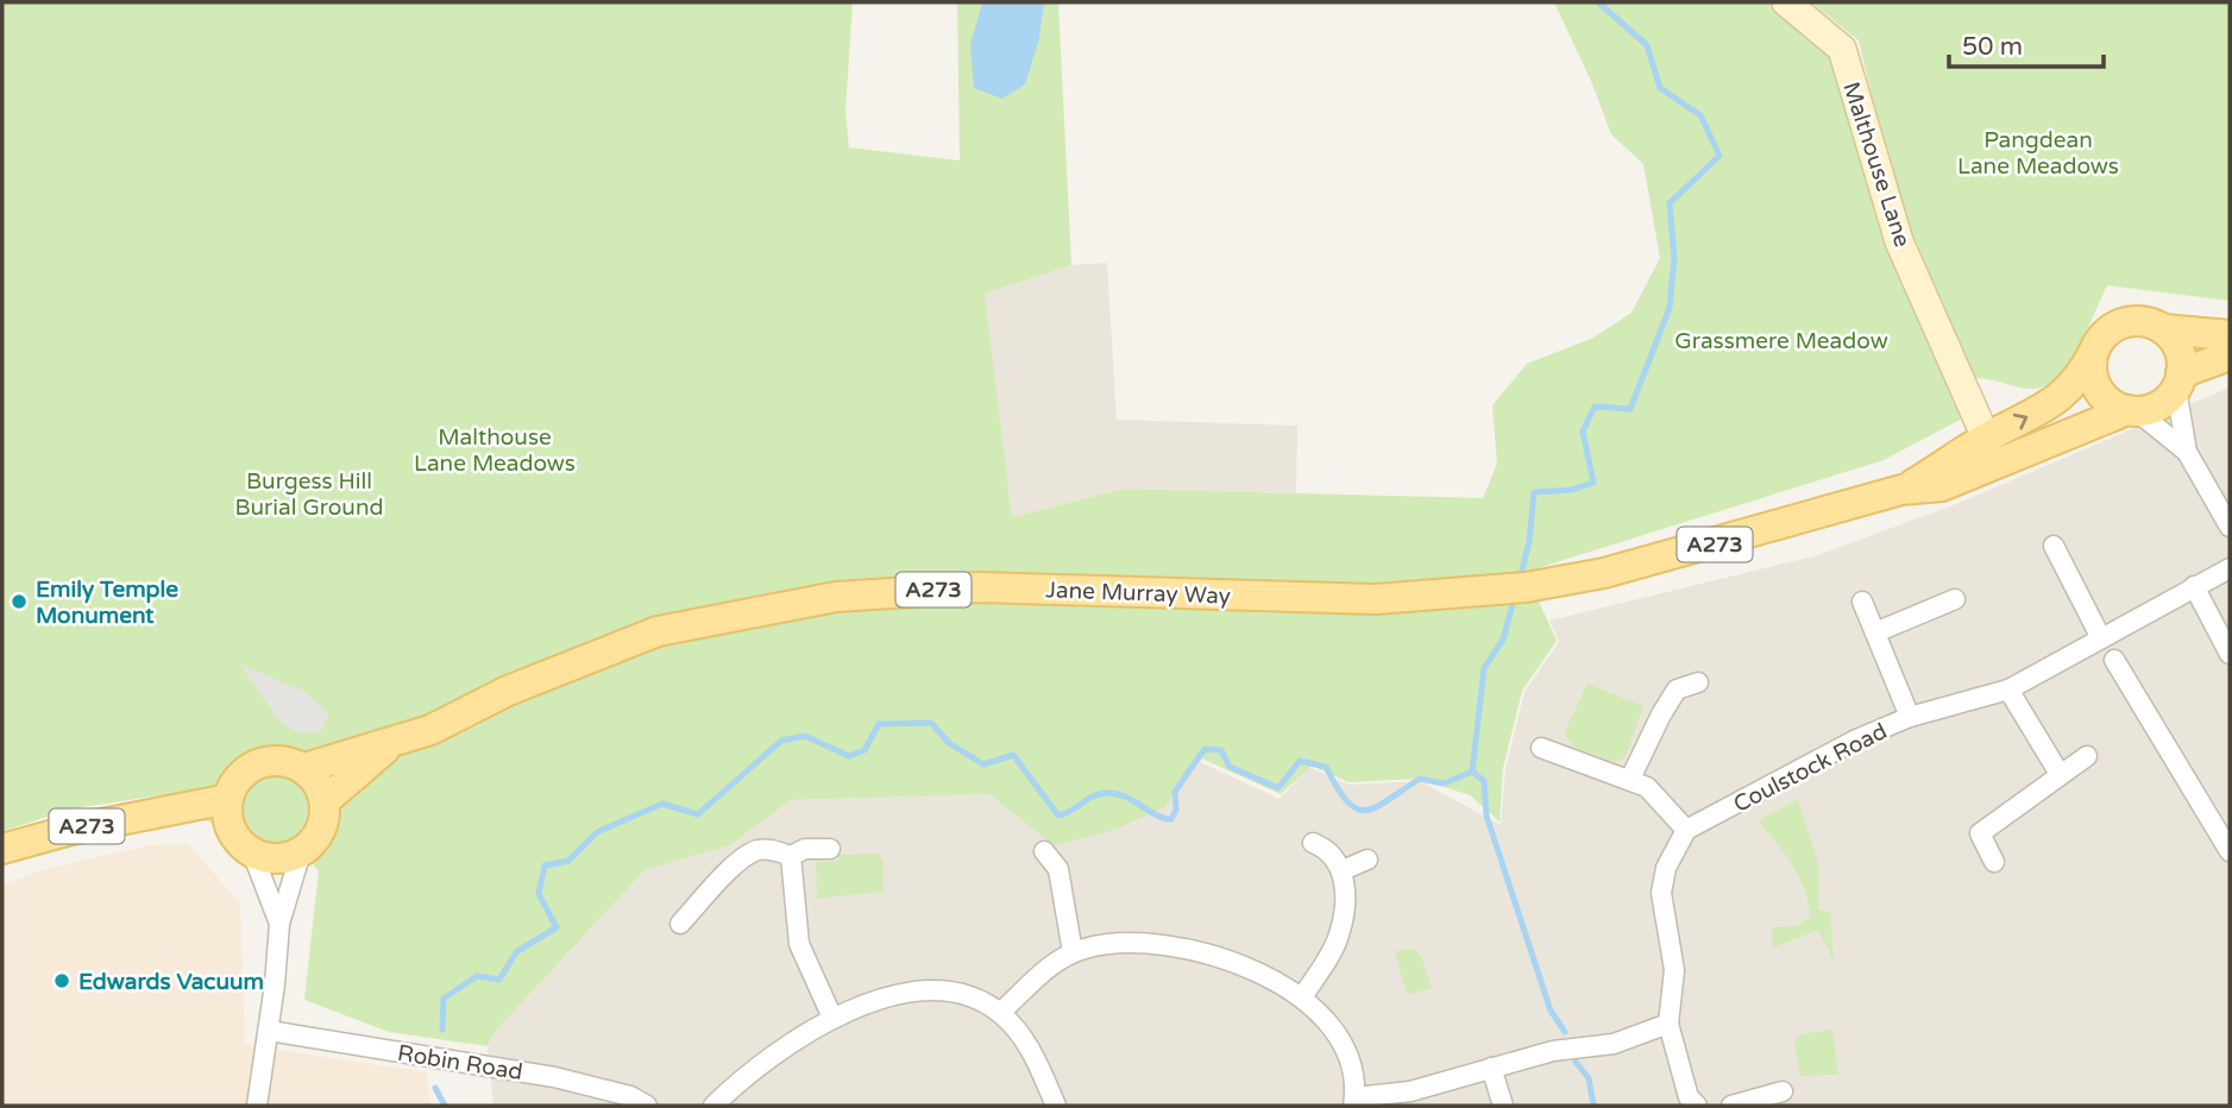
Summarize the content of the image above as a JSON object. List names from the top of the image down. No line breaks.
{"streets":{"main road":["A273","Jane Murray Way"],"street":["Malthouse Lane","Coulstock Road","Robin Road"]},"crossings":[["Malthouse Lane","Jane Murray Way"],["A273","Jane Murray Way"]],"parks":["Pangdean Lane Meadows","Grassmere Meadow","Malthouse Lane Meadows","Burgess Hill Burial Ground"],"places":["Emily Temple Monument","Edwards Vacuum"],"scale_bar":"50 m"}
